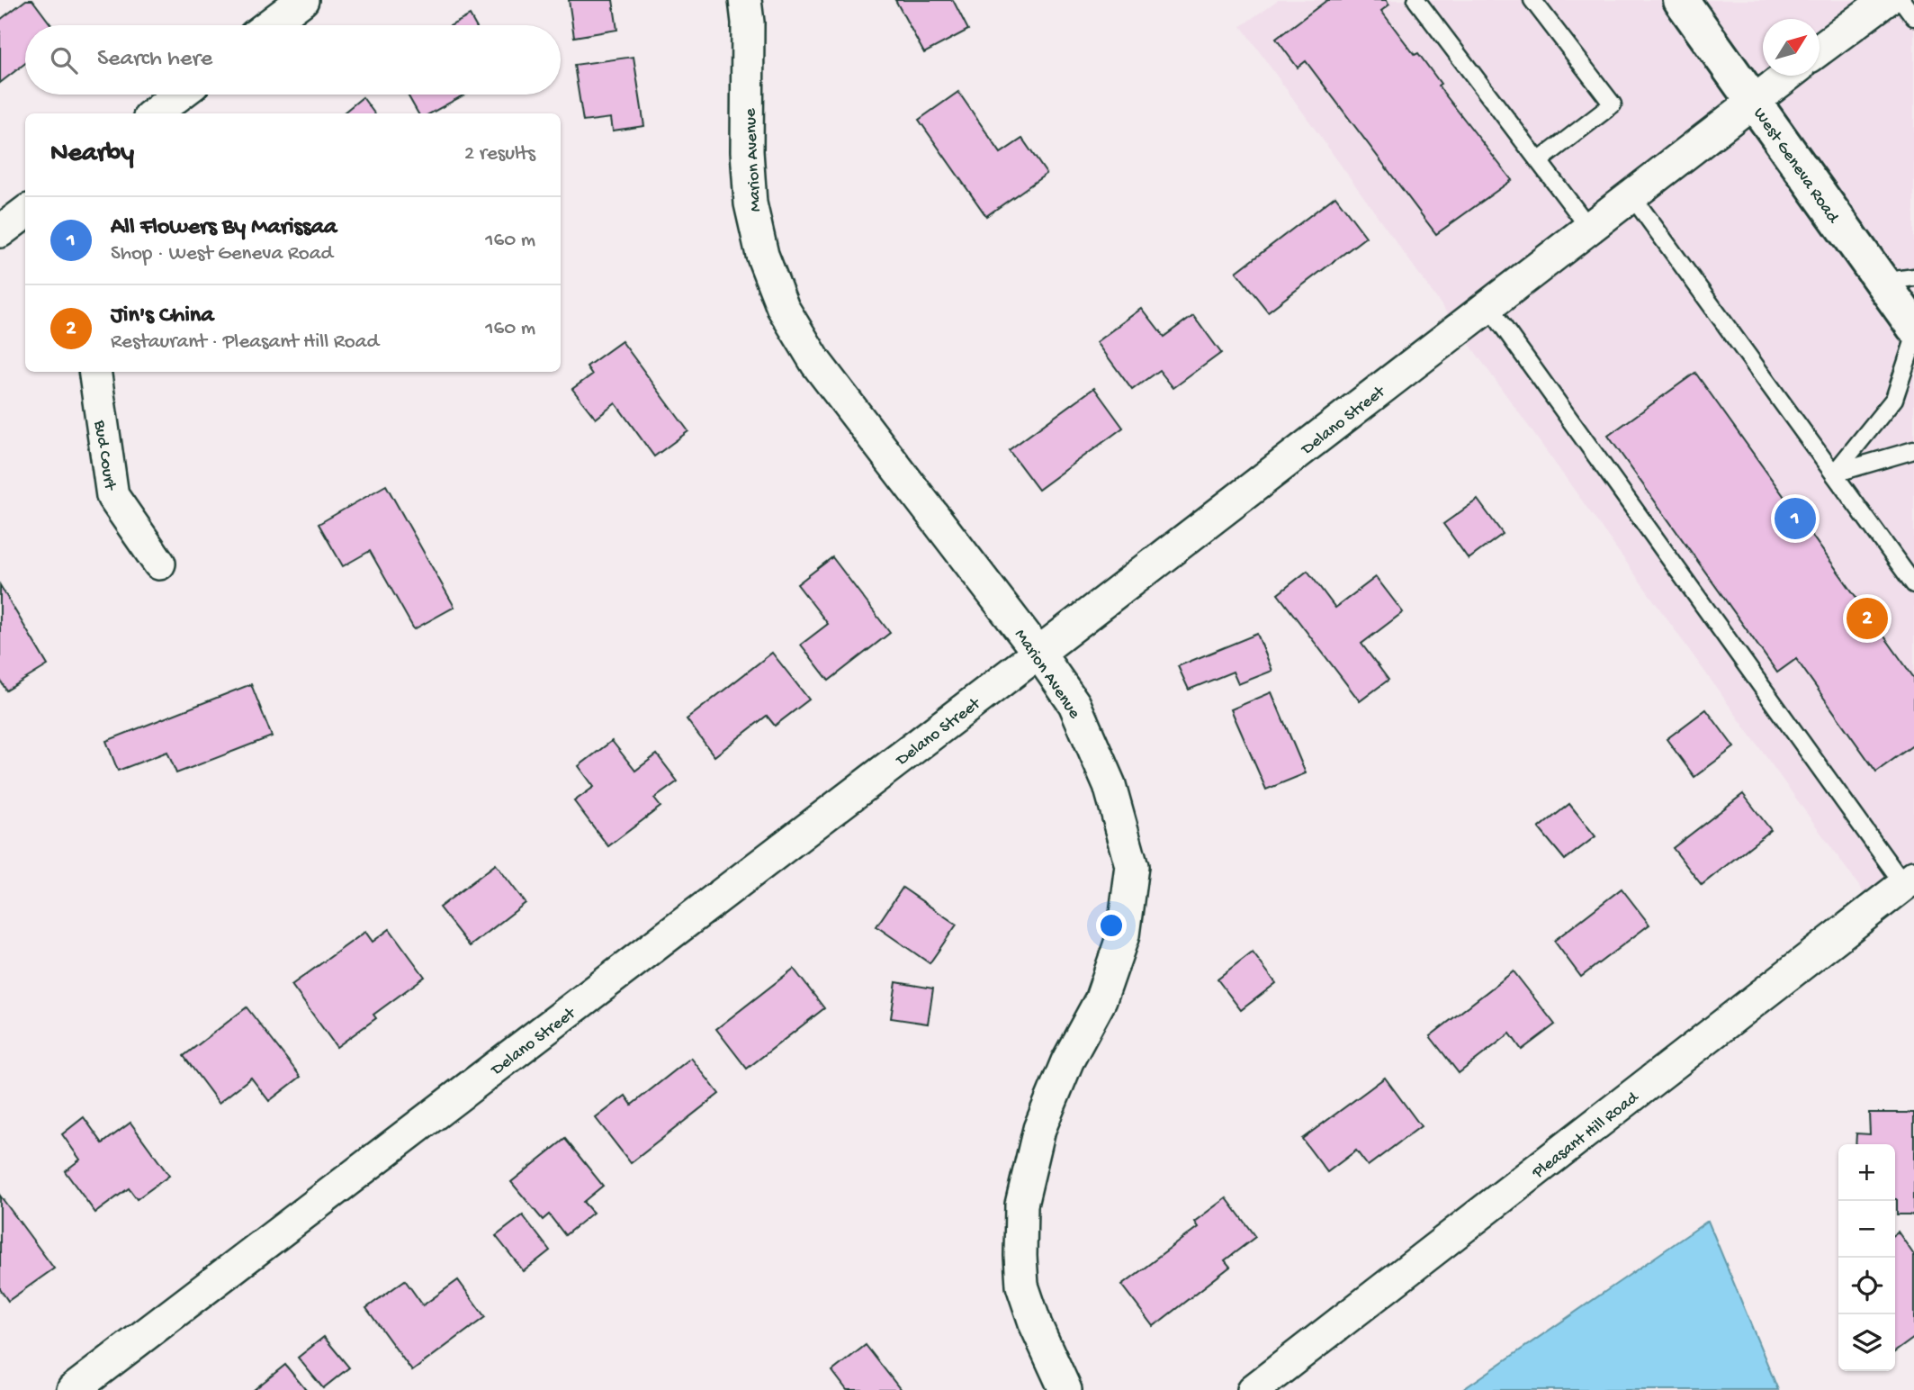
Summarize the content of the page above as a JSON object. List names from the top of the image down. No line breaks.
{"streets":{"main road":["West Geneva Road"],"street":["Marion Avenue","Delano Street","Bud Court","Pleasant Hill Road"]},"crossings":[["Marion Avenue","Delano Street"],["West Geneva Road","Delano Street"]],"north":"top right","page":{"search":"Search here","heading":["Nearby","2 results"],"list":[{"mark":"1","name":"All Flowers By Marissaa","note":"Shop · West Geneva Road","value":"160 m"},{"mark":"2","name":"Jin's China","note":"Restaurant · Pleasant Hill Road","value":"160 m"}],"pins":["1","2"],"map_buttons":["+","−"]}}
